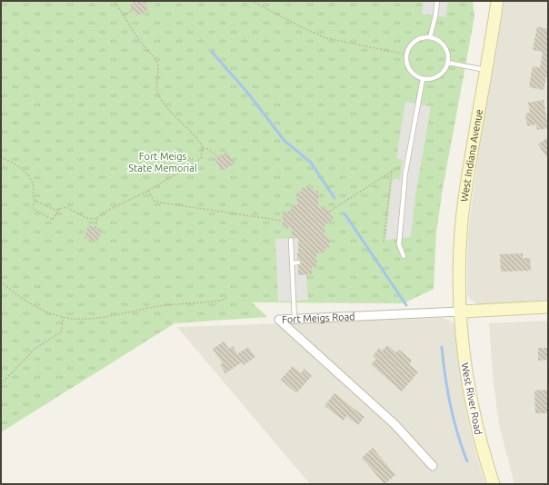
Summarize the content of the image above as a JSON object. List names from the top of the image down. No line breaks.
{"streets":{"main road":["West Indiana Avenue","Fort Meigs Road","West River Road"]},"crossings":[["West Indiana Avenue","Fort Meigs Road"],["West Indiana Avenue","West River Road"],["Fort Meigs Road","West River Road"]],"parks":["Fort Meigs State Memorial"]}
